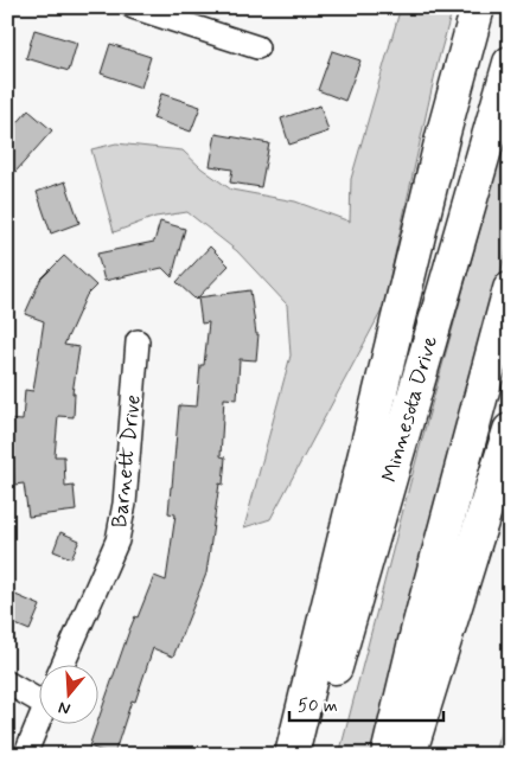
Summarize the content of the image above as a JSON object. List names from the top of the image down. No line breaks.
{"streets":{"highway":["Minnesota Drive"],"street":["Barnett Drive"]},"scale_bar":"50 m","north":"bottom"}
